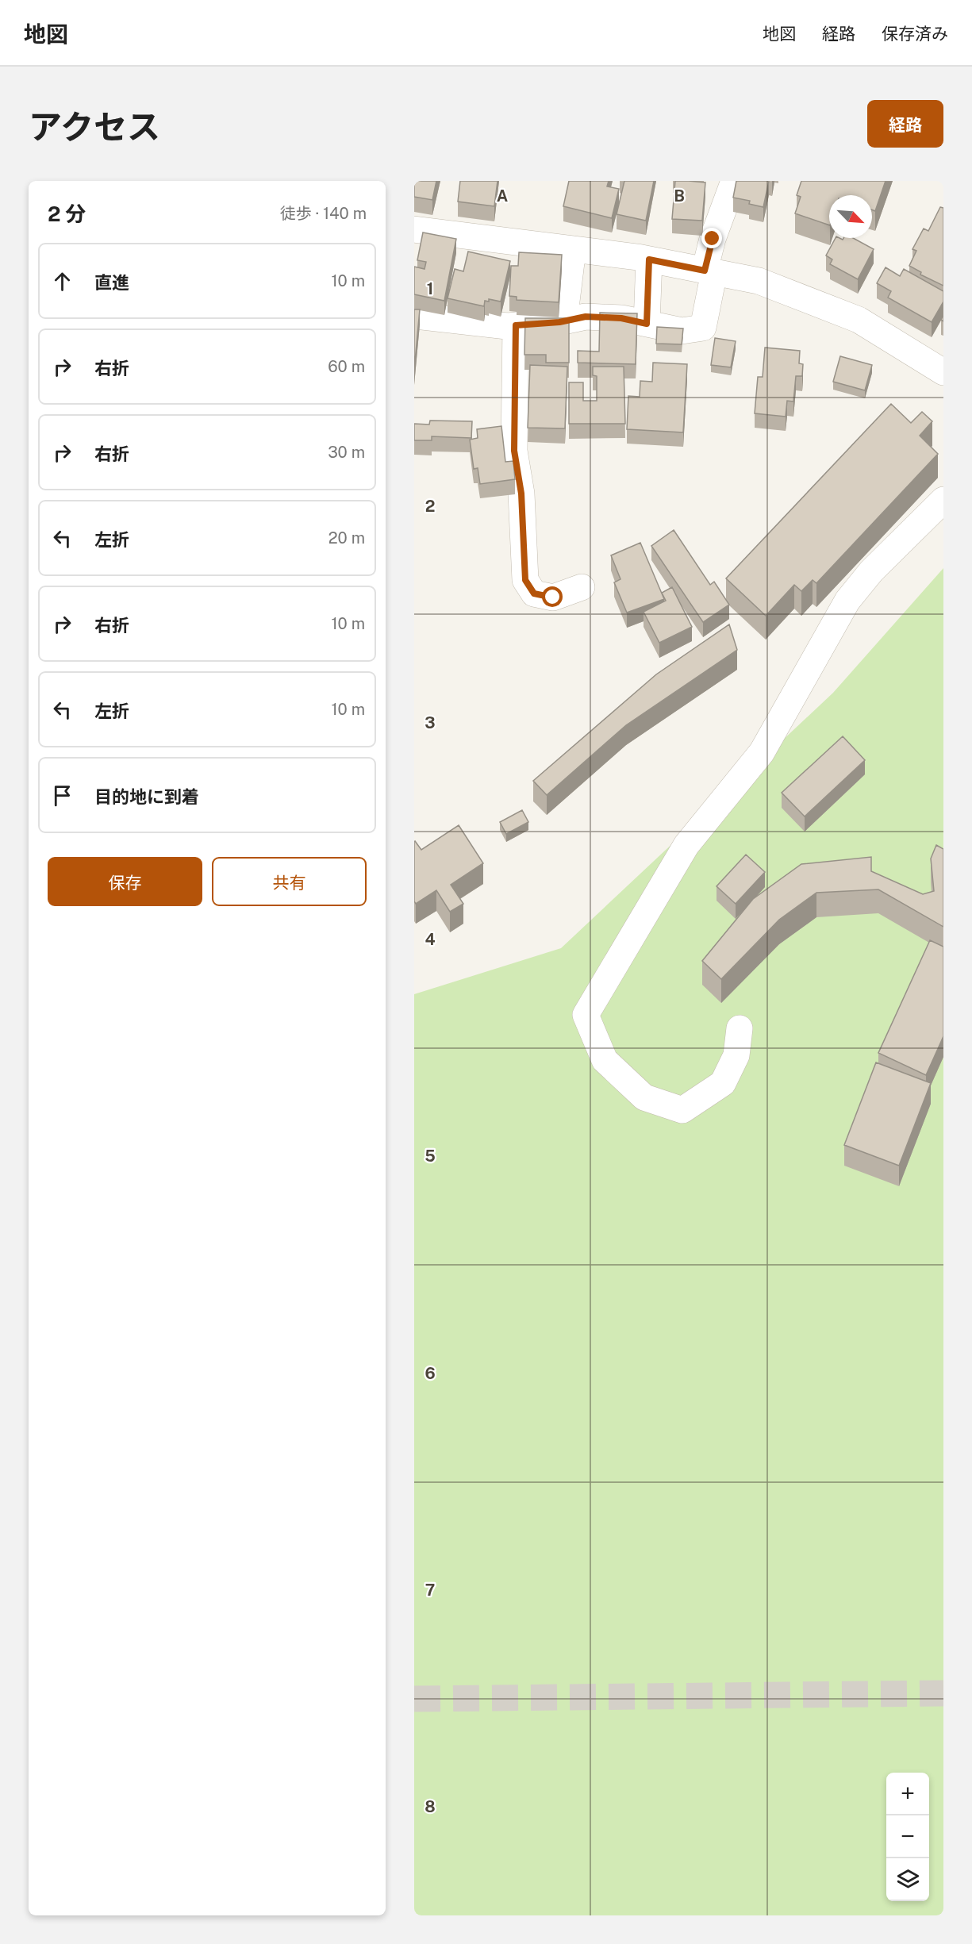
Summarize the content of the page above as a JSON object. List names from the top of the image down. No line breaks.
{"north":"bottom right","page":{"header":"地図","nav":["地図","経路","保存済み"],"title":"アクセス","buttons":["経路",["保存","共有"]],"heading":["2 分","徒歩 · 140 m"],"list":[["直進","10 m"],["右折","60 m"],["右折","30 m"],["左折","20 m"],["右折","10 m"],["左折","10 m"],"目的地に到着"],"map_buttons":["+","−"]},"grid":{"columns":["A","B"],"rows":["1","2","3","4","5","6","7","8"]}}
